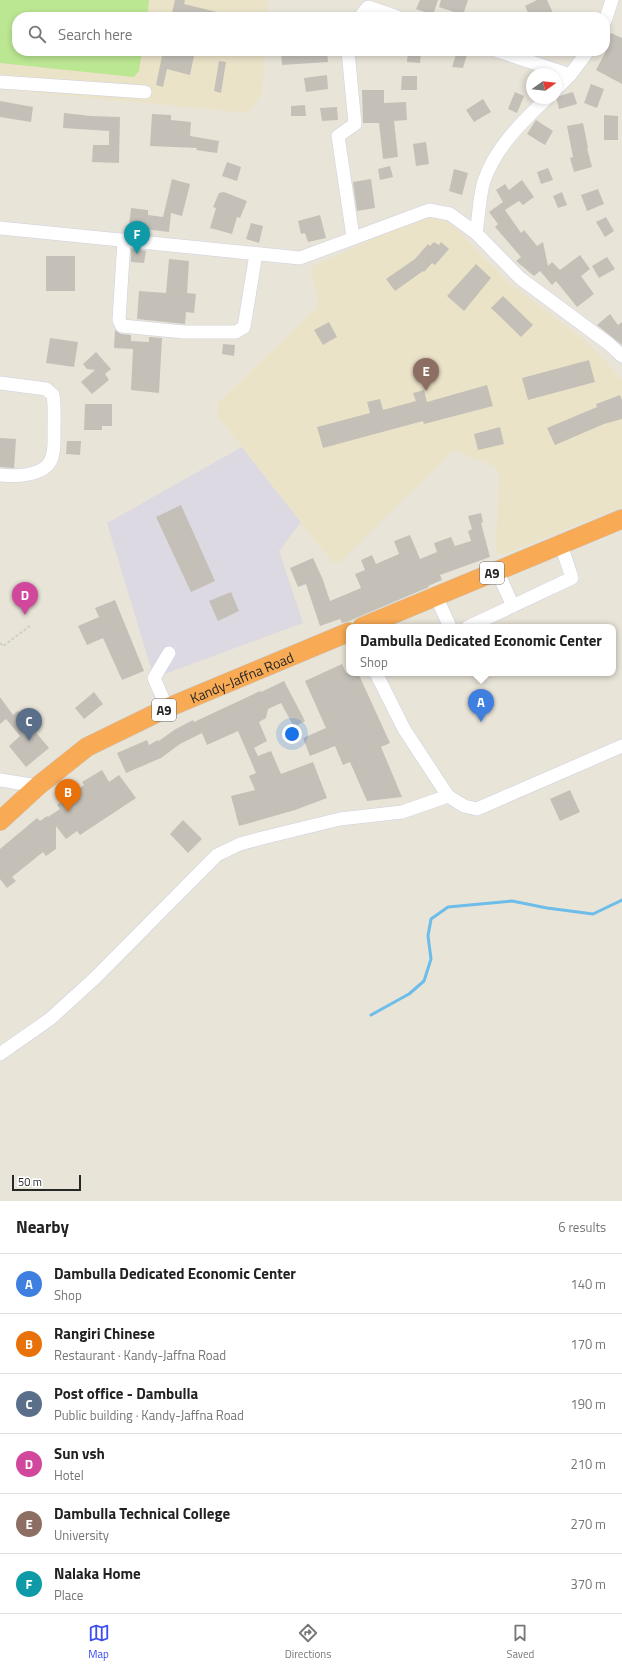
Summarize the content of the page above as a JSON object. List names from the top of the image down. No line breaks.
{"streets":{"highway":["A9","Kandy-Jaffna Road"]},"scale_bar":"50 m","north":"right","page":{"search":"Search here","pins":["F","E","D","A","C","B"],"popup":["Dambulla Dedicated Economic Center","Shop"],"scale":"50 m","heading":["Nearby","6 results"],"list":[{"mark":"A","name":"Dambulla Dedicated Economic Center","note":"Shop","value":"140 m"},{"mark":"B","name":"Rangiri Chinese","note":"Restaurant · Kandy-Jaffna Road","value":"170 m"},{"mark":"C","name":"Post office - Dambulla","note":"Public building · Kandy-Jaffna Road","value":"190 m"},{"mark":"D","name":"Sun vsh","note":"Hotel","value":"210 m"},{"mark":"E","name":"Dambulla Technical College","note":"University","value":"270 m"},{"mark":"F","name":"Nalaka Home","note":"Place","value":"370 m"}],"nav":["Map","Directions","Saved"]}}
